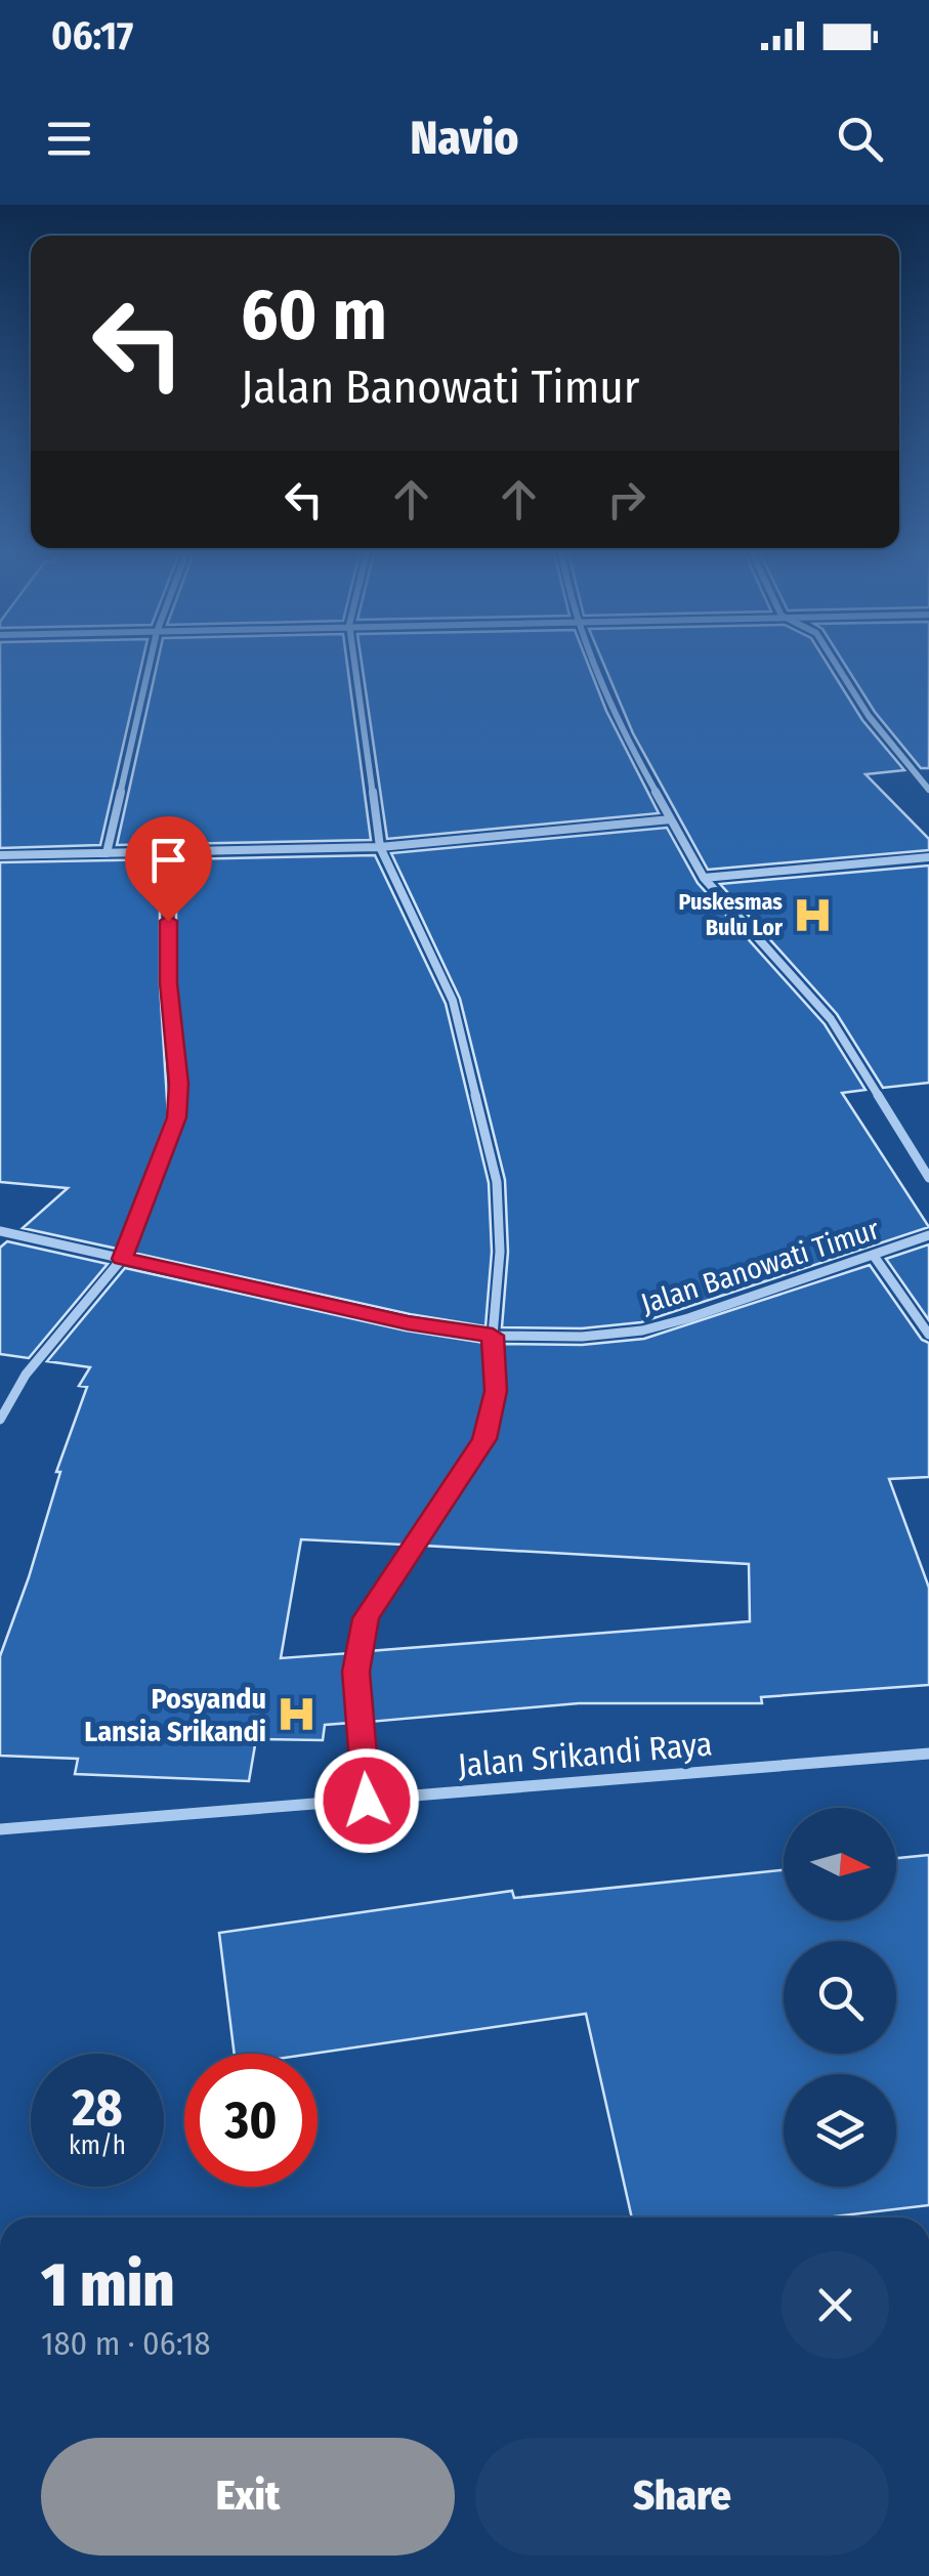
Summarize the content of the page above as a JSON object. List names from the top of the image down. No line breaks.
{"streets":{"street":["Jalan Banowati Timur","Jalan Srikandi Raya"]},"places":{"hospital":["Puskesmas Bulu Lor","Posyandu Lansia Srikandi"]},"north":"right","page":{"status":"06:17","header":"Navio","turn":["60 m","Jalan Banowati Timur"],"speed":"28 km/h","limit":"30","heading":["1 min","180 m · 06:18"],"buttons":["Exit","Share"]}}
